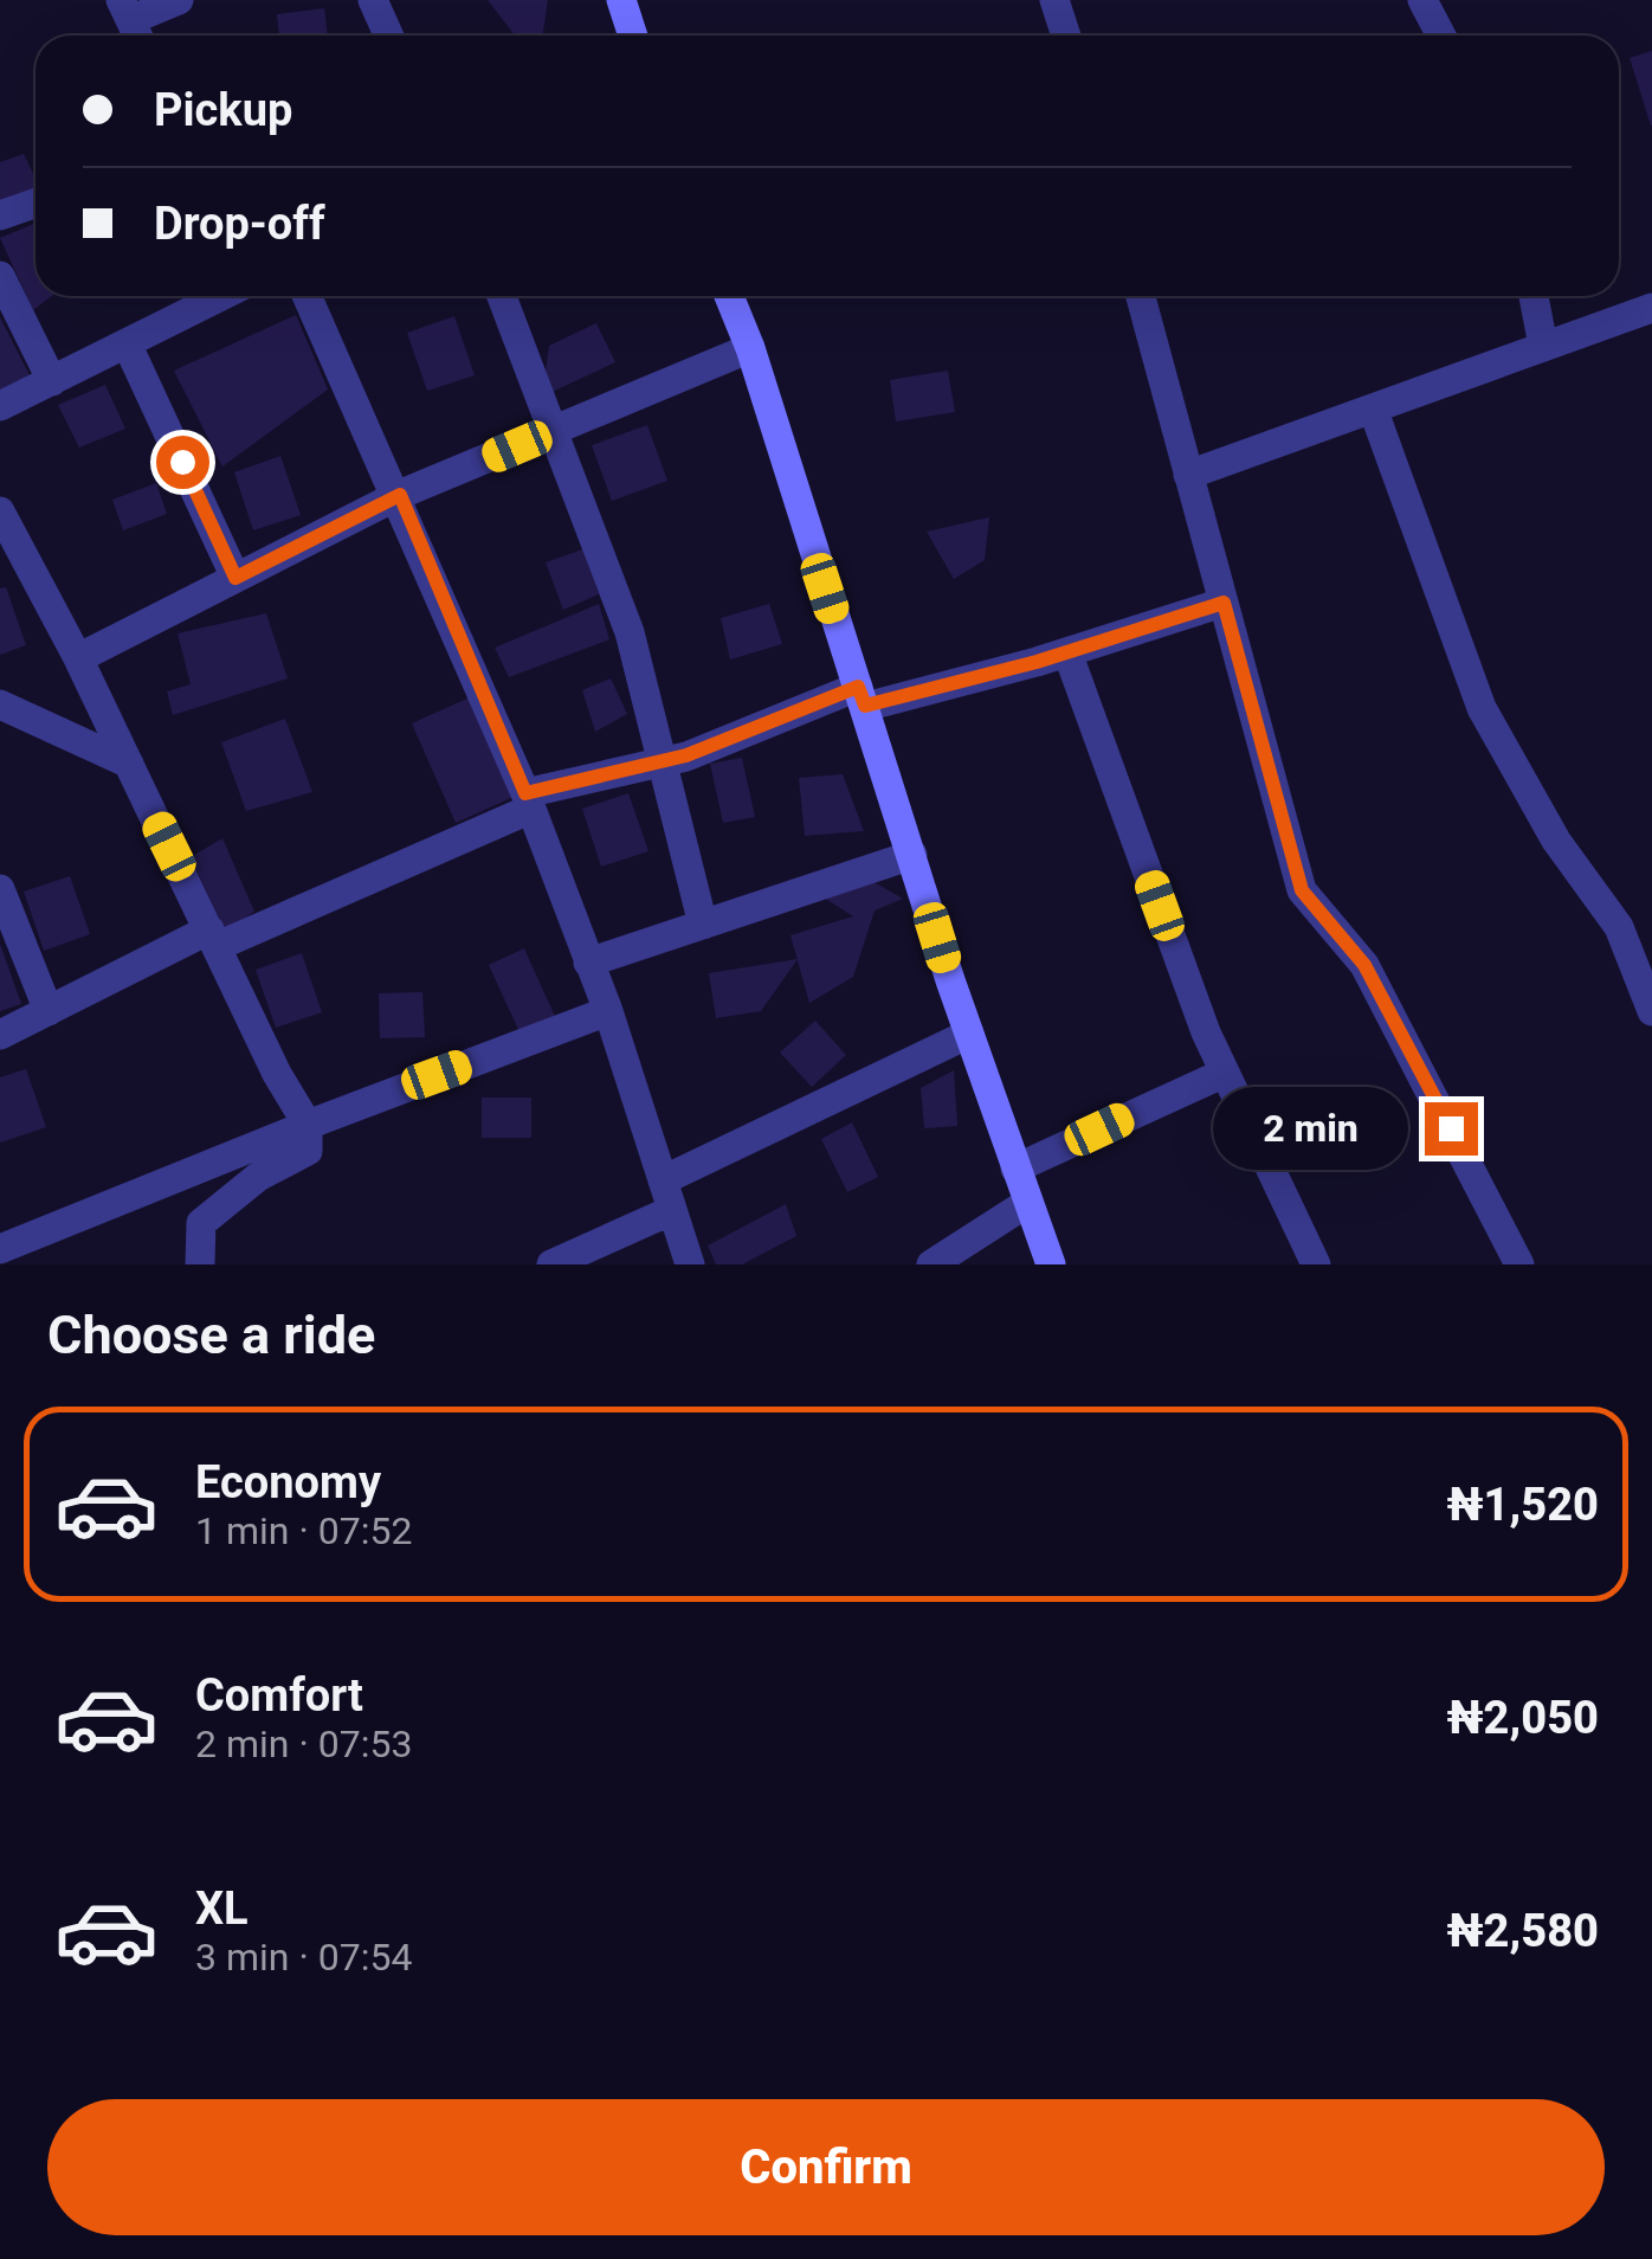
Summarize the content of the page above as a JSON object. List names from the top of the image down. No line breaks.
{"page":{"banner":["Pickup","Drop-off"],"bubble":"2 min","heading":"Choose a ride","list":[{"name":"Economy","note":"1 min · 07:52","value":"₦1,520"},{"name":"Comfort","note":"2 min · 07:53","value":"₦2,050"},{"name":"XL","note":"3 min · 07:54","value":"₦2,580"}],"buttons":"Confirm"}}
